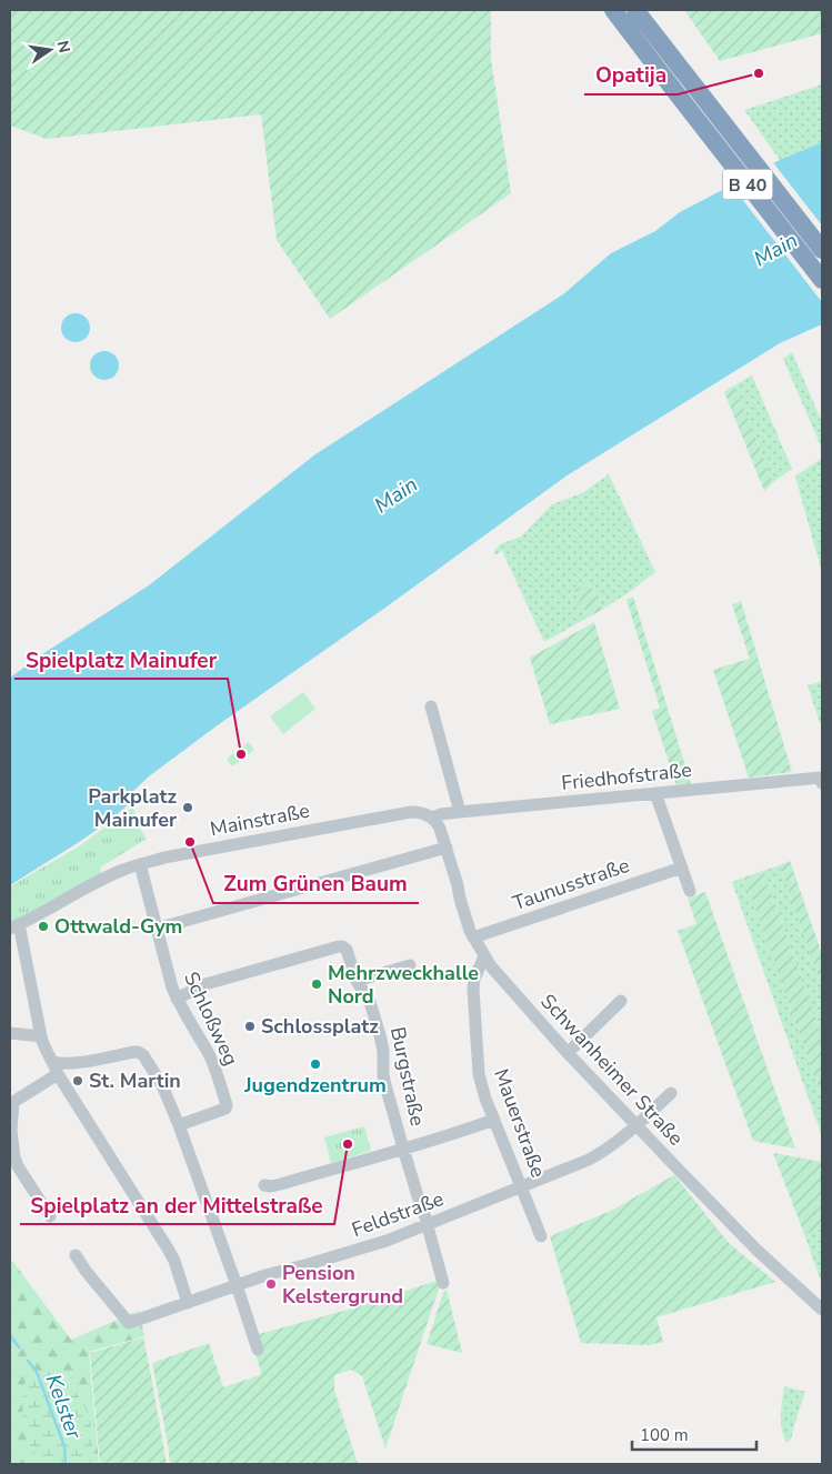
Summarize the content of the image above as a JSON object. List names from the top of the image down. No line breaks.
{"streets":{"highway":["B 40"],"street":["Friedhofstraße","Mainstraße","Taunusstraße","Schloßweg","Schwanheimer Straße","Burgstraße","Mauerstraße","Feldstraße"]},"crossings":[["Friedhofstraße","Mainstraße"],["Friedhofstraße","Schwanheimer Straße"],["Mainstraße","Schloßweg"],["Mainstraße","Schwanheimer Straße"],["Taunusstraße","Schwanheimer Straße"],["Schloßweg","Burgstraße"],["Schwanheimer Straße","Mauerstraße"],["Schwanheimer Straße","Feldstraße"],["Burgstraße","Feldstraße"],["Mauerstraße","Feldstraße"]],"water":["Main","Kelster"],"places":["Opatija","Spielplatz Mainufer","Parkplatz Mainufer","Zum Grünen Baum","Ottwald-Gym","Mehrzweckhalle Nord","Schlossplatz","Jugendzentrum","St. Martin","Spielplatz an der Mittelstraße","Pension Kelstergrund"],"scale_bar":"100 m","north":"right"}
